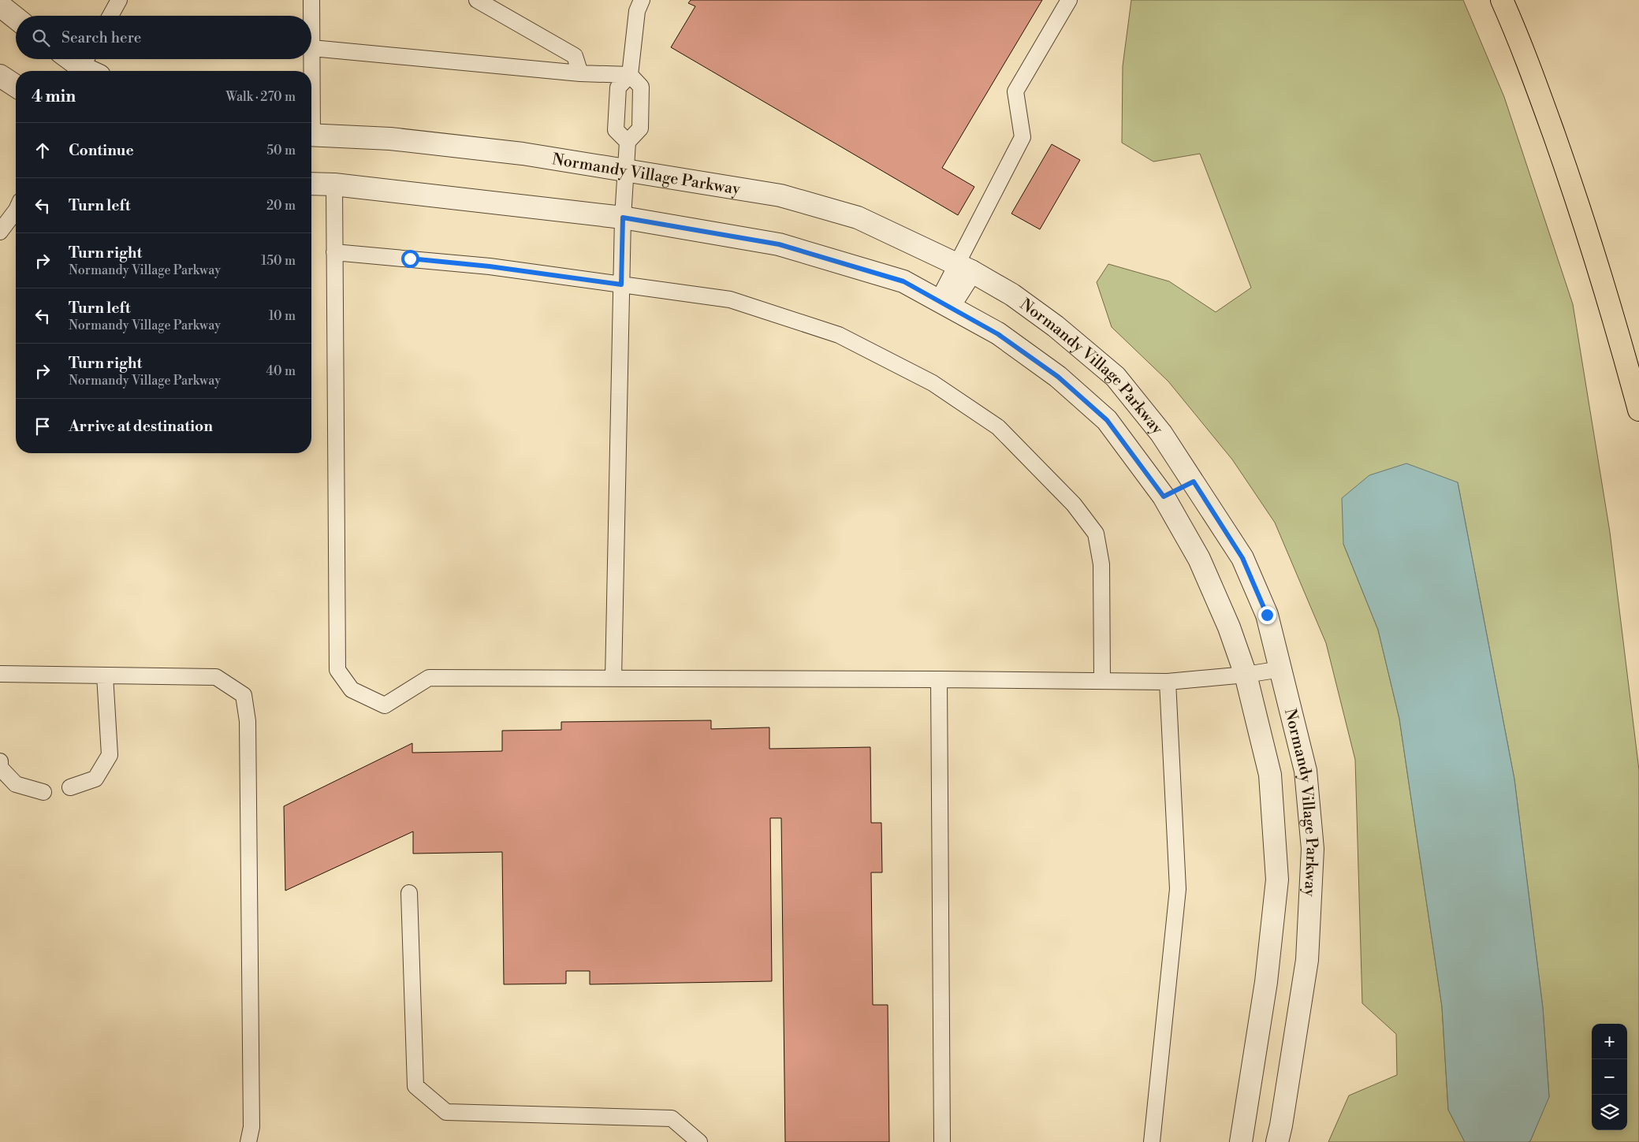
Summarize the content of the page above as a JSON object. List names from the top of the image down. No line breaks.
{"streets":{"street":["Normandy Village Parkway"]},"page":{"search":"Search here","heading":["4 min","Walk · 270 m"],"list":[["Continue","50 m"],["Turn left","20 m"],["Turn right","Normandy Village Parkway","150 m"],["Turn left","Normandy Village Parkway","10 m"],["Turn right","Normandy Village Parkway","40 m"],"Arrive at destination"],"map_buttons":["+","−"]}}
